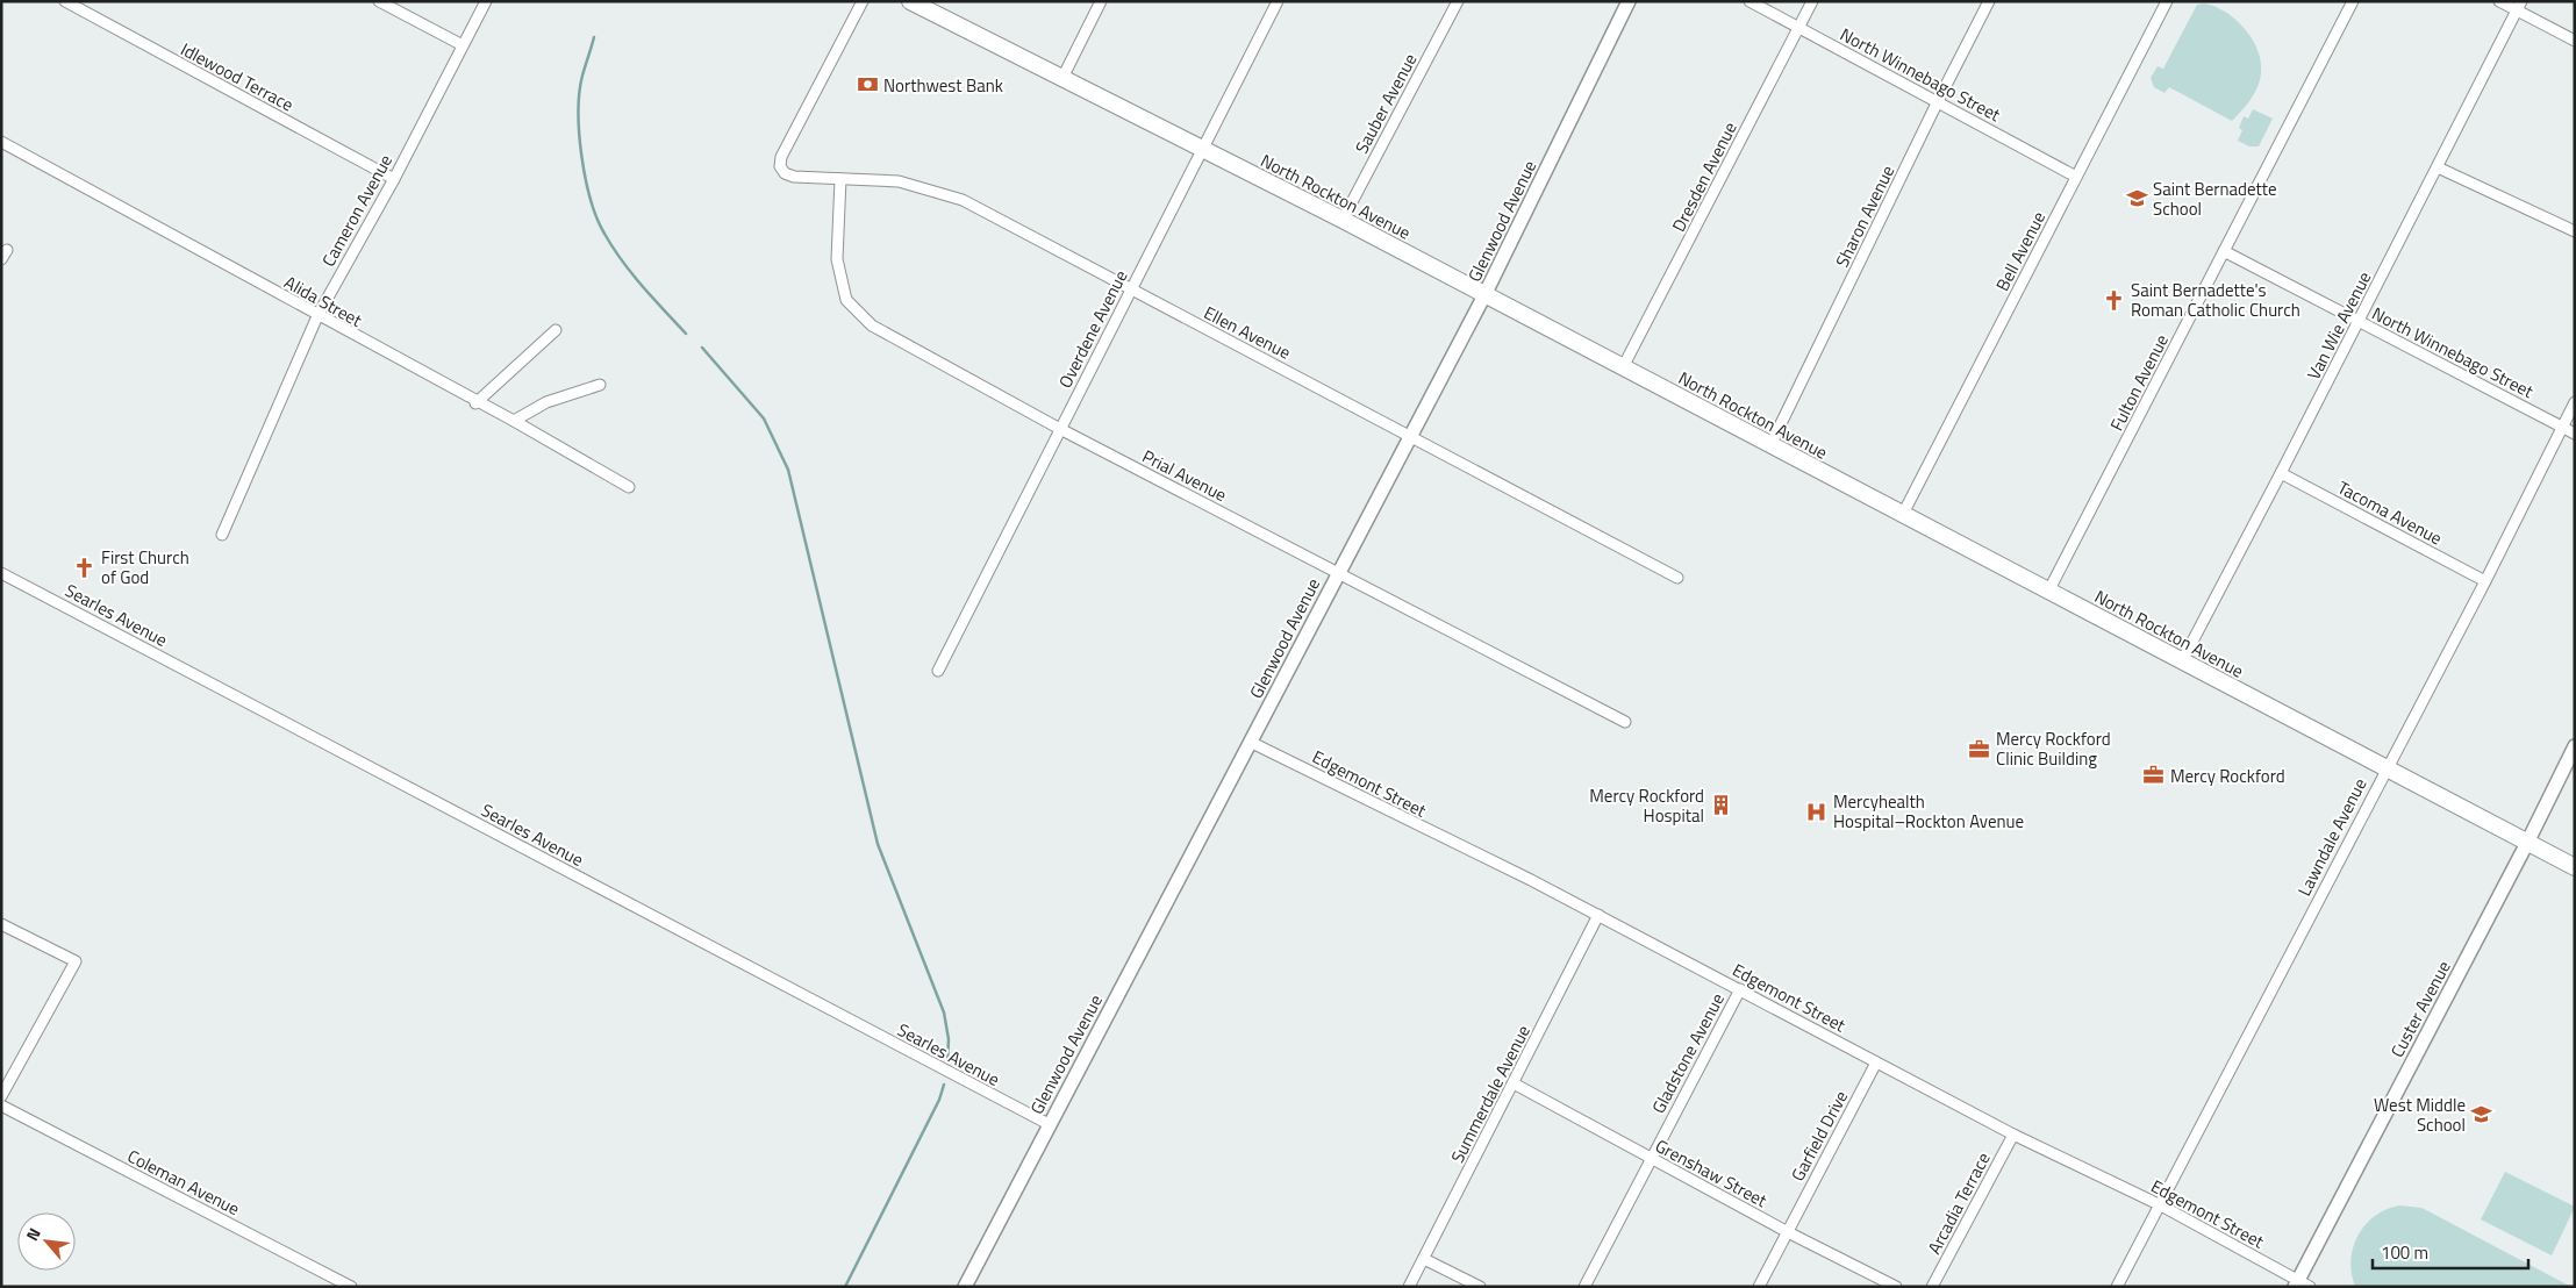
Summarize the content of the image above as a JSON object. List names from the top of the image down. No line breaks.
{"streets":{"main road":["North Rockton Avenue"],"street":["North Winnebago Street","Idlewood Terrace","Sauber Avenue","Dresden Avenue","Cameron Avenue","Sharon Avenue","Glenwood Avenue","Bell Avenue","Alida Street","Van Wie Avenue","Overdene Avenue","Ellen Avenue","Fulton Avenue","Prial Avenue","Tacoma Avenue","Searles Avenue","Edgemont Street","Lawndale Avenue","Custer Avenue","Gladstone Avenue","Summerdale Avenue","Garfield Drive","Grenshaw Street","Coleman Avenue","Arcadia Terrace"]},"crossings":[["North Winnebago Street","Dresden Avenue"],["North Winnebago Street","Sharon Avenue"],["North Winnebago Street","Bell Avenue"],["North Winnebago Street","Van Wie Avenue"],["North Winnebago Street","Fulton Avenue"],["North Winnebago Street","Lawndale Avenue"],["Idlewood Terrace","Cameron Avenue"],["Sauber Avenue","North Rockton Avenue"],["Dresden Avenue","North Rockton Avenue"],["North Rockton Avenue","Sharon Avenue"],["North Rockton Avenue","Glenwood Avenue"],["North Rockton Avenue","Bell Avenue"],["North Rockton Avenue","Van Wie Avenue"],["North Rockton Avenue","Overdene Avenue"],["North Rockton Avenue","Fulton Avenue"],["North Rockton Avenue","Lawndale Avenue"],["North Rockton Avenue","Custer Avenue"],["Cameron Avenue","Alida Street"],["Glenwood Avenue","Ellen Avenue"],["Glenwood Avenue","Prial Avenue"],["Glenwood Avenue","Searles Avenue"],["Glenwood Avenue","Edgemont Street"],["Van Wie Avenue","Tacoma Avenue"],["Overdene Avenue","Ellen Avenue"],["Overdene Avenue","Prial Avenue"],["Ellen Avenue","Prial Avenue"],["Tacoma Avenue","Lawndale Avenue"],["Edgemont Street","Lawndale Avenue"],["Edgemont Street","Custer Avenue"],["Edgemont Street","Gladstone Avenue"],["Edgemont Street","Summerdale Avenue"],["Edgemont Street","Garfield Drive"],["Edgemont Street","Arcadia Terrace"],["Gladstone Avenue","Grenshaw Street"],["Summerdale Avenue","Grenshaw Street"],["Garfield Drive","Grenshaw Street"]],"places":{"bank":["Northwest Bank"],"school or university":["Saint Bernadette School","West Middle School"],"church":["Saint Bernadette's Roman Catholic Church","First Church of God"],"office":["Mercy Rockford Clinic Building","Mercy Rockford"],"building":["Mercy Rockford Hospital"],"hospital":["Mercyhealth Hospital–Rockton Avenue"]},"scale_bar":"100 m","north":"top left"}
